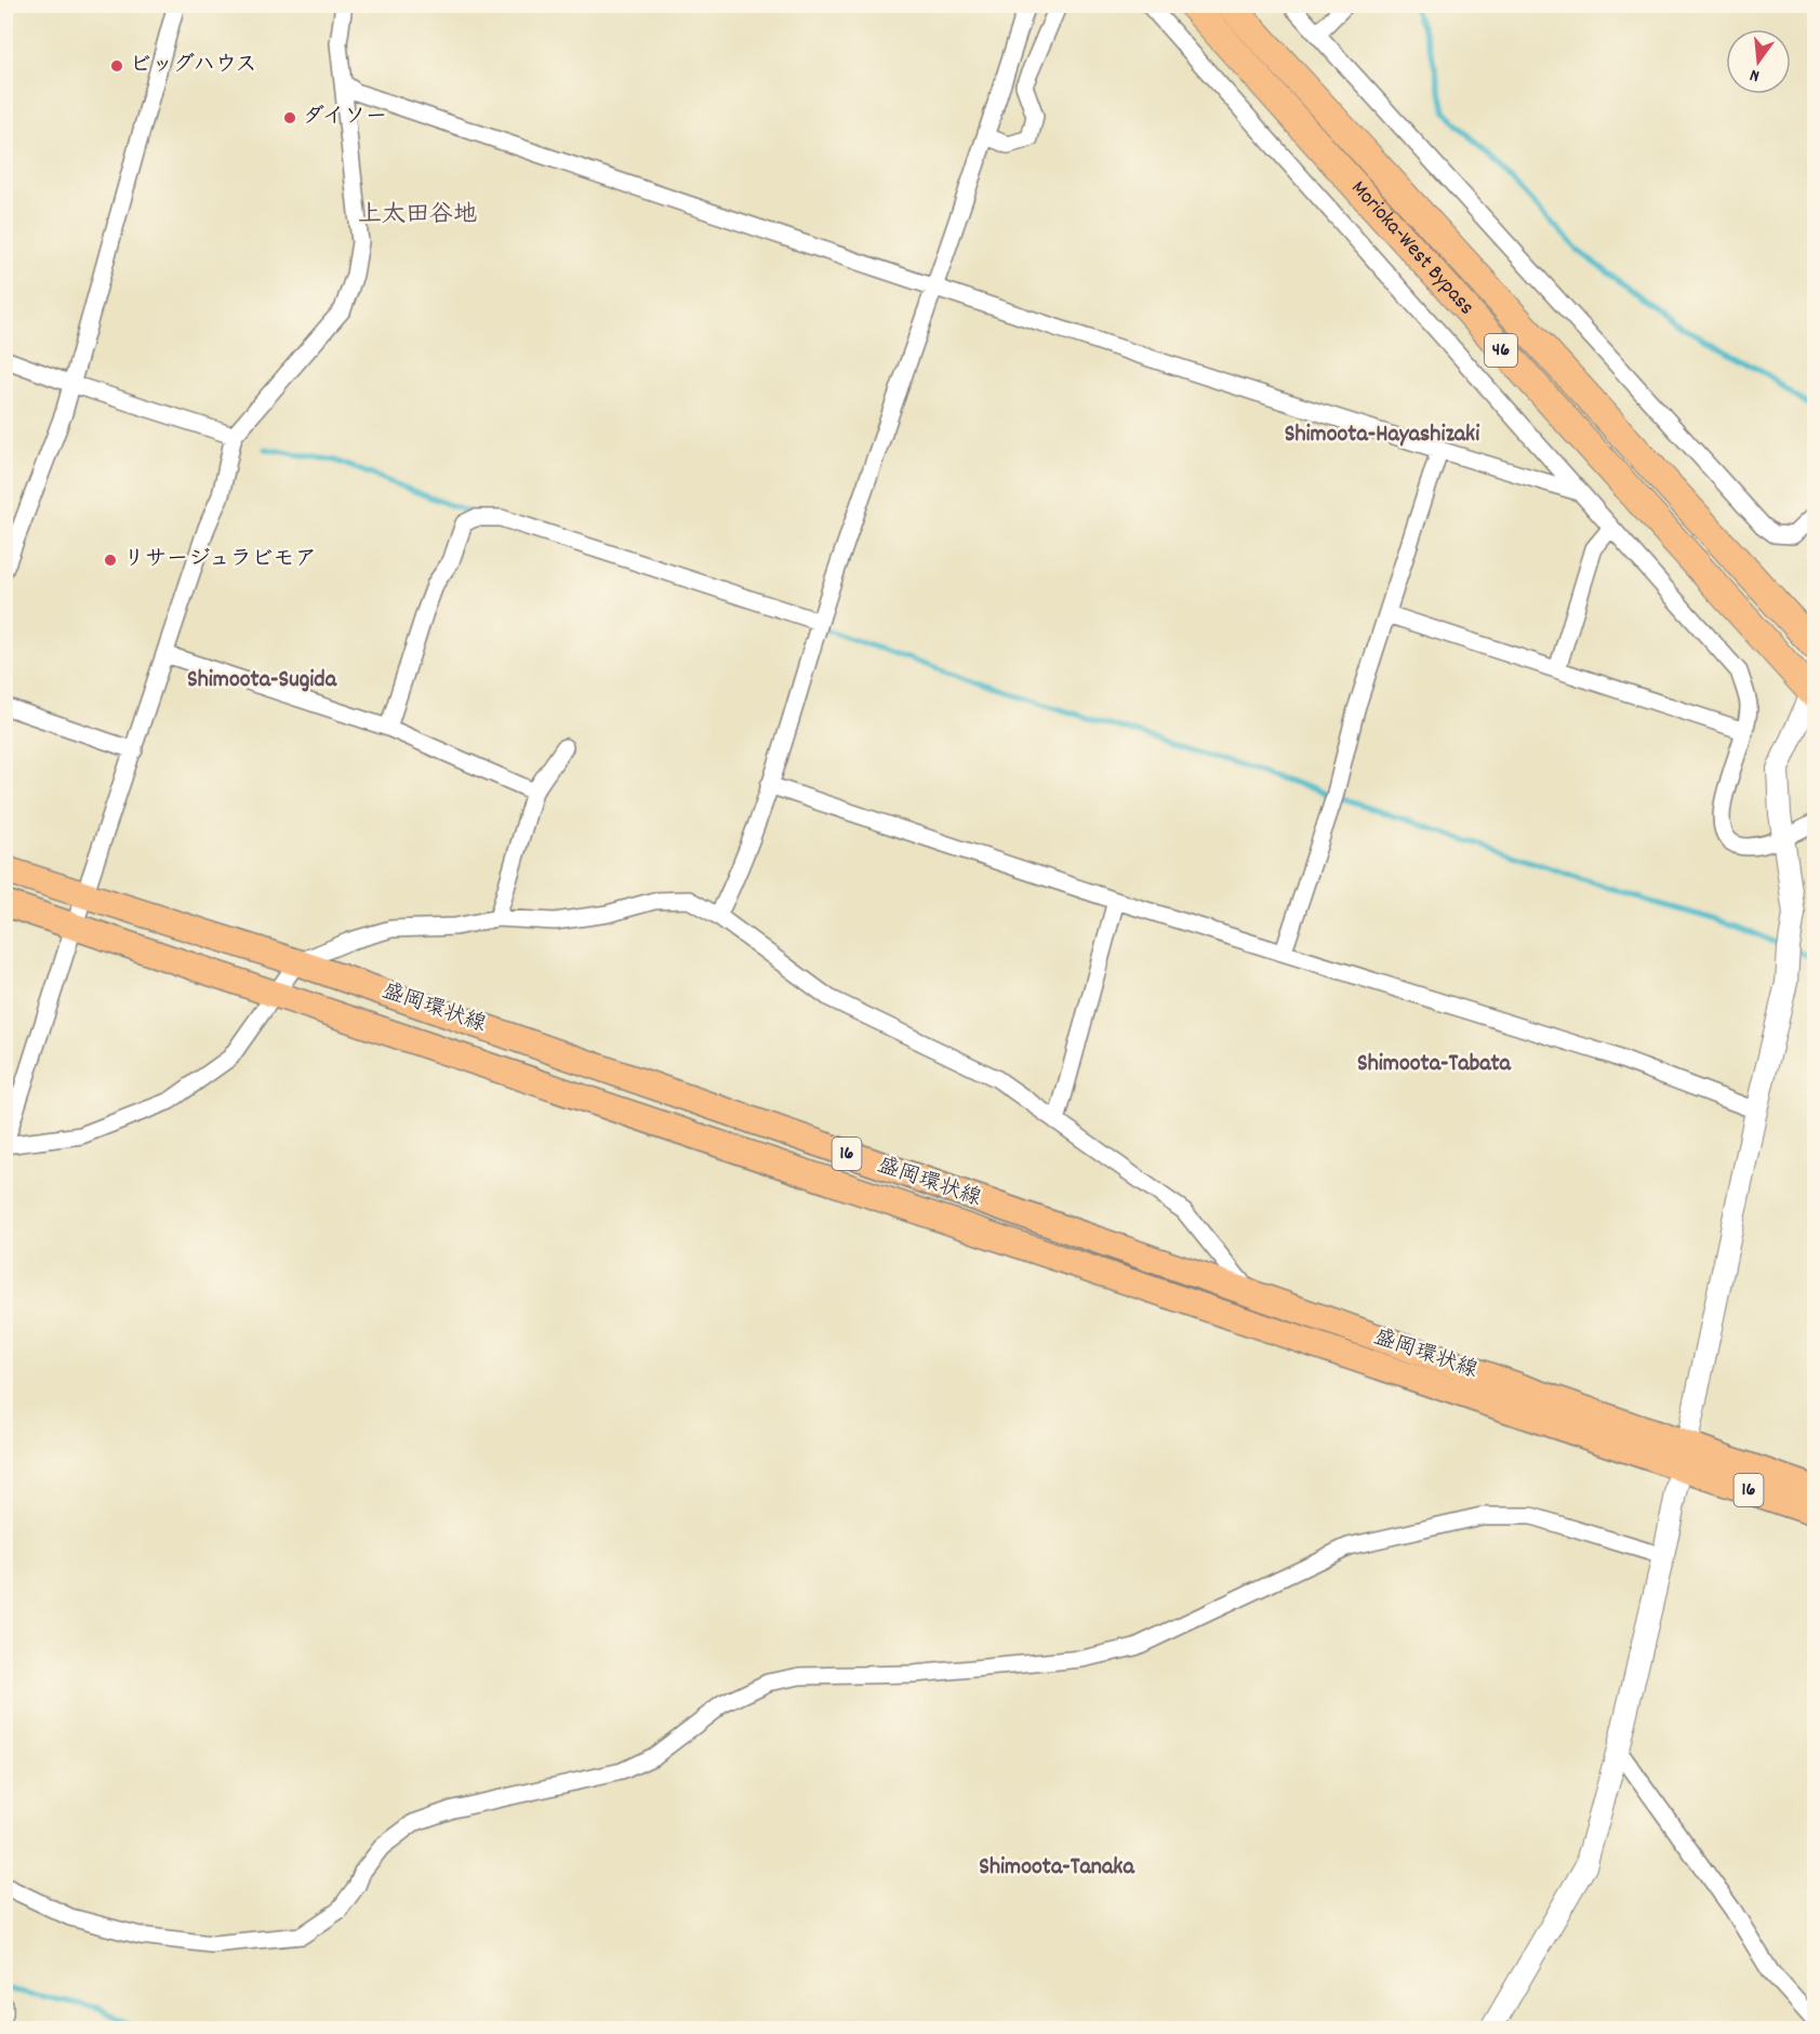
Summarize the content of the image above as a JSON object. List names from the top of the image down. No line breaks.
{"streets":{"highway":["Morioka-West Bypass","46"],"main road":["盛岡環状線","16"]},"districts":["上太田谷地","Shimoota-Hayashizaki","Shimoota-Sugida","Shimoota-Tabata","Shimoota-Tanaka"],"places":["ビッグハウス","ダイソー","リサージュラビモア"],"north":"bottom"}
